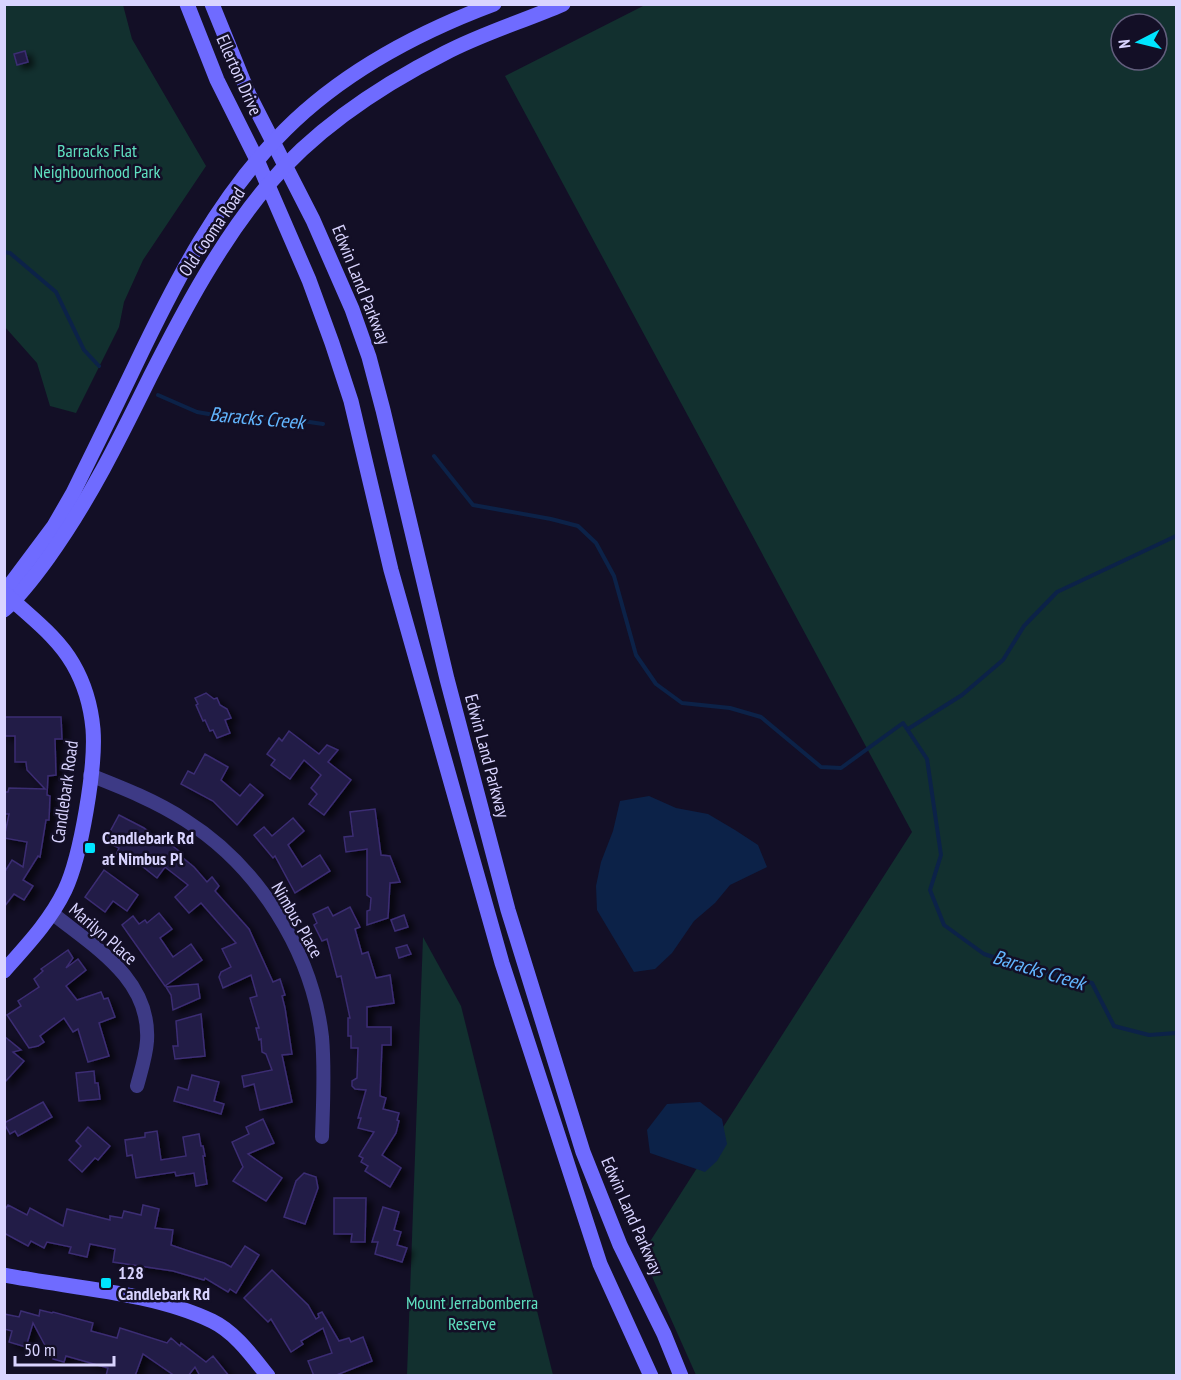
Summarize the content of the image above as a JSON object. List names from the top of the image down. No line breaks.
{"streets":{"main road":["Ellerton Drive","Old Cooma Road","Edwin Land Parkway","Candlebark Road"],"street":["Nimbus Place","Marilyn Place"]},"crossings":[["Ellerton Drive","Old Cooma Road"],["Ellerton Drive","Edwin Land Parkway"],["Old Cooma Road","Edwin Land Parkway"],["Old Cooma Road","Candlebark Road"],["Candlebark Road","Nimbus Place"],["Candlebark Road","Marilyn Place"]],"water":["Baracks Creek"],"parks":["Barracks Flat Neighbourhood Park","Mount Jerrabomberra Reserve"],"places":{"transit":["Candlebark Rd at Nimbus Pl","128 Candlebark Rd"]},"scale_bar":"50 m","north":"left"}
